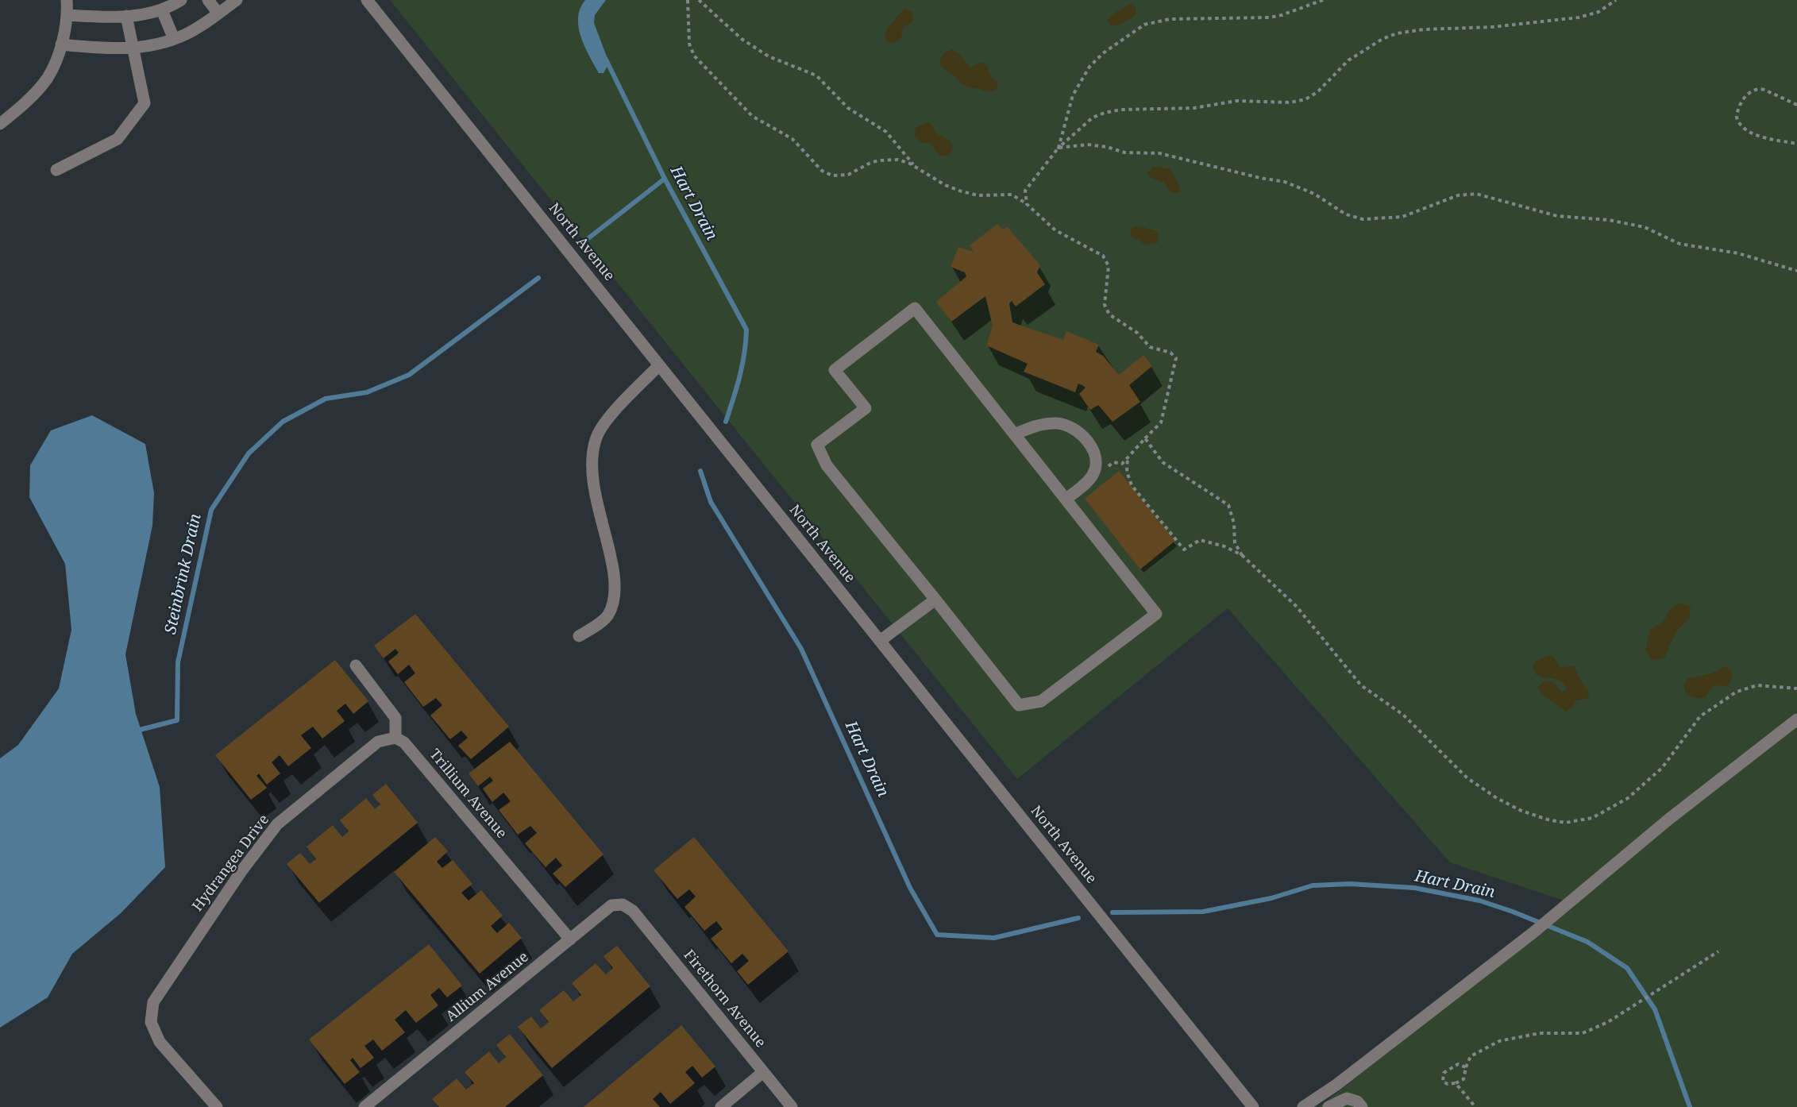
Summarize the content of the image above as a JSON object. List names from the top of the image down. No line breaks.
{"streets":{"street":["North Avenue","Trillium Avenue","Hydrangea Drive","Allium Avenue","Firethorn Avenue"]},"crossings":[["Trillium Avenue","Hydrangea Drive"],["Trillium Avenue","Allium Avenue"],["Allium Avenue","Firethorn Avenue"]],"water":["Hart Drain","Steinbrink Drain"]}
